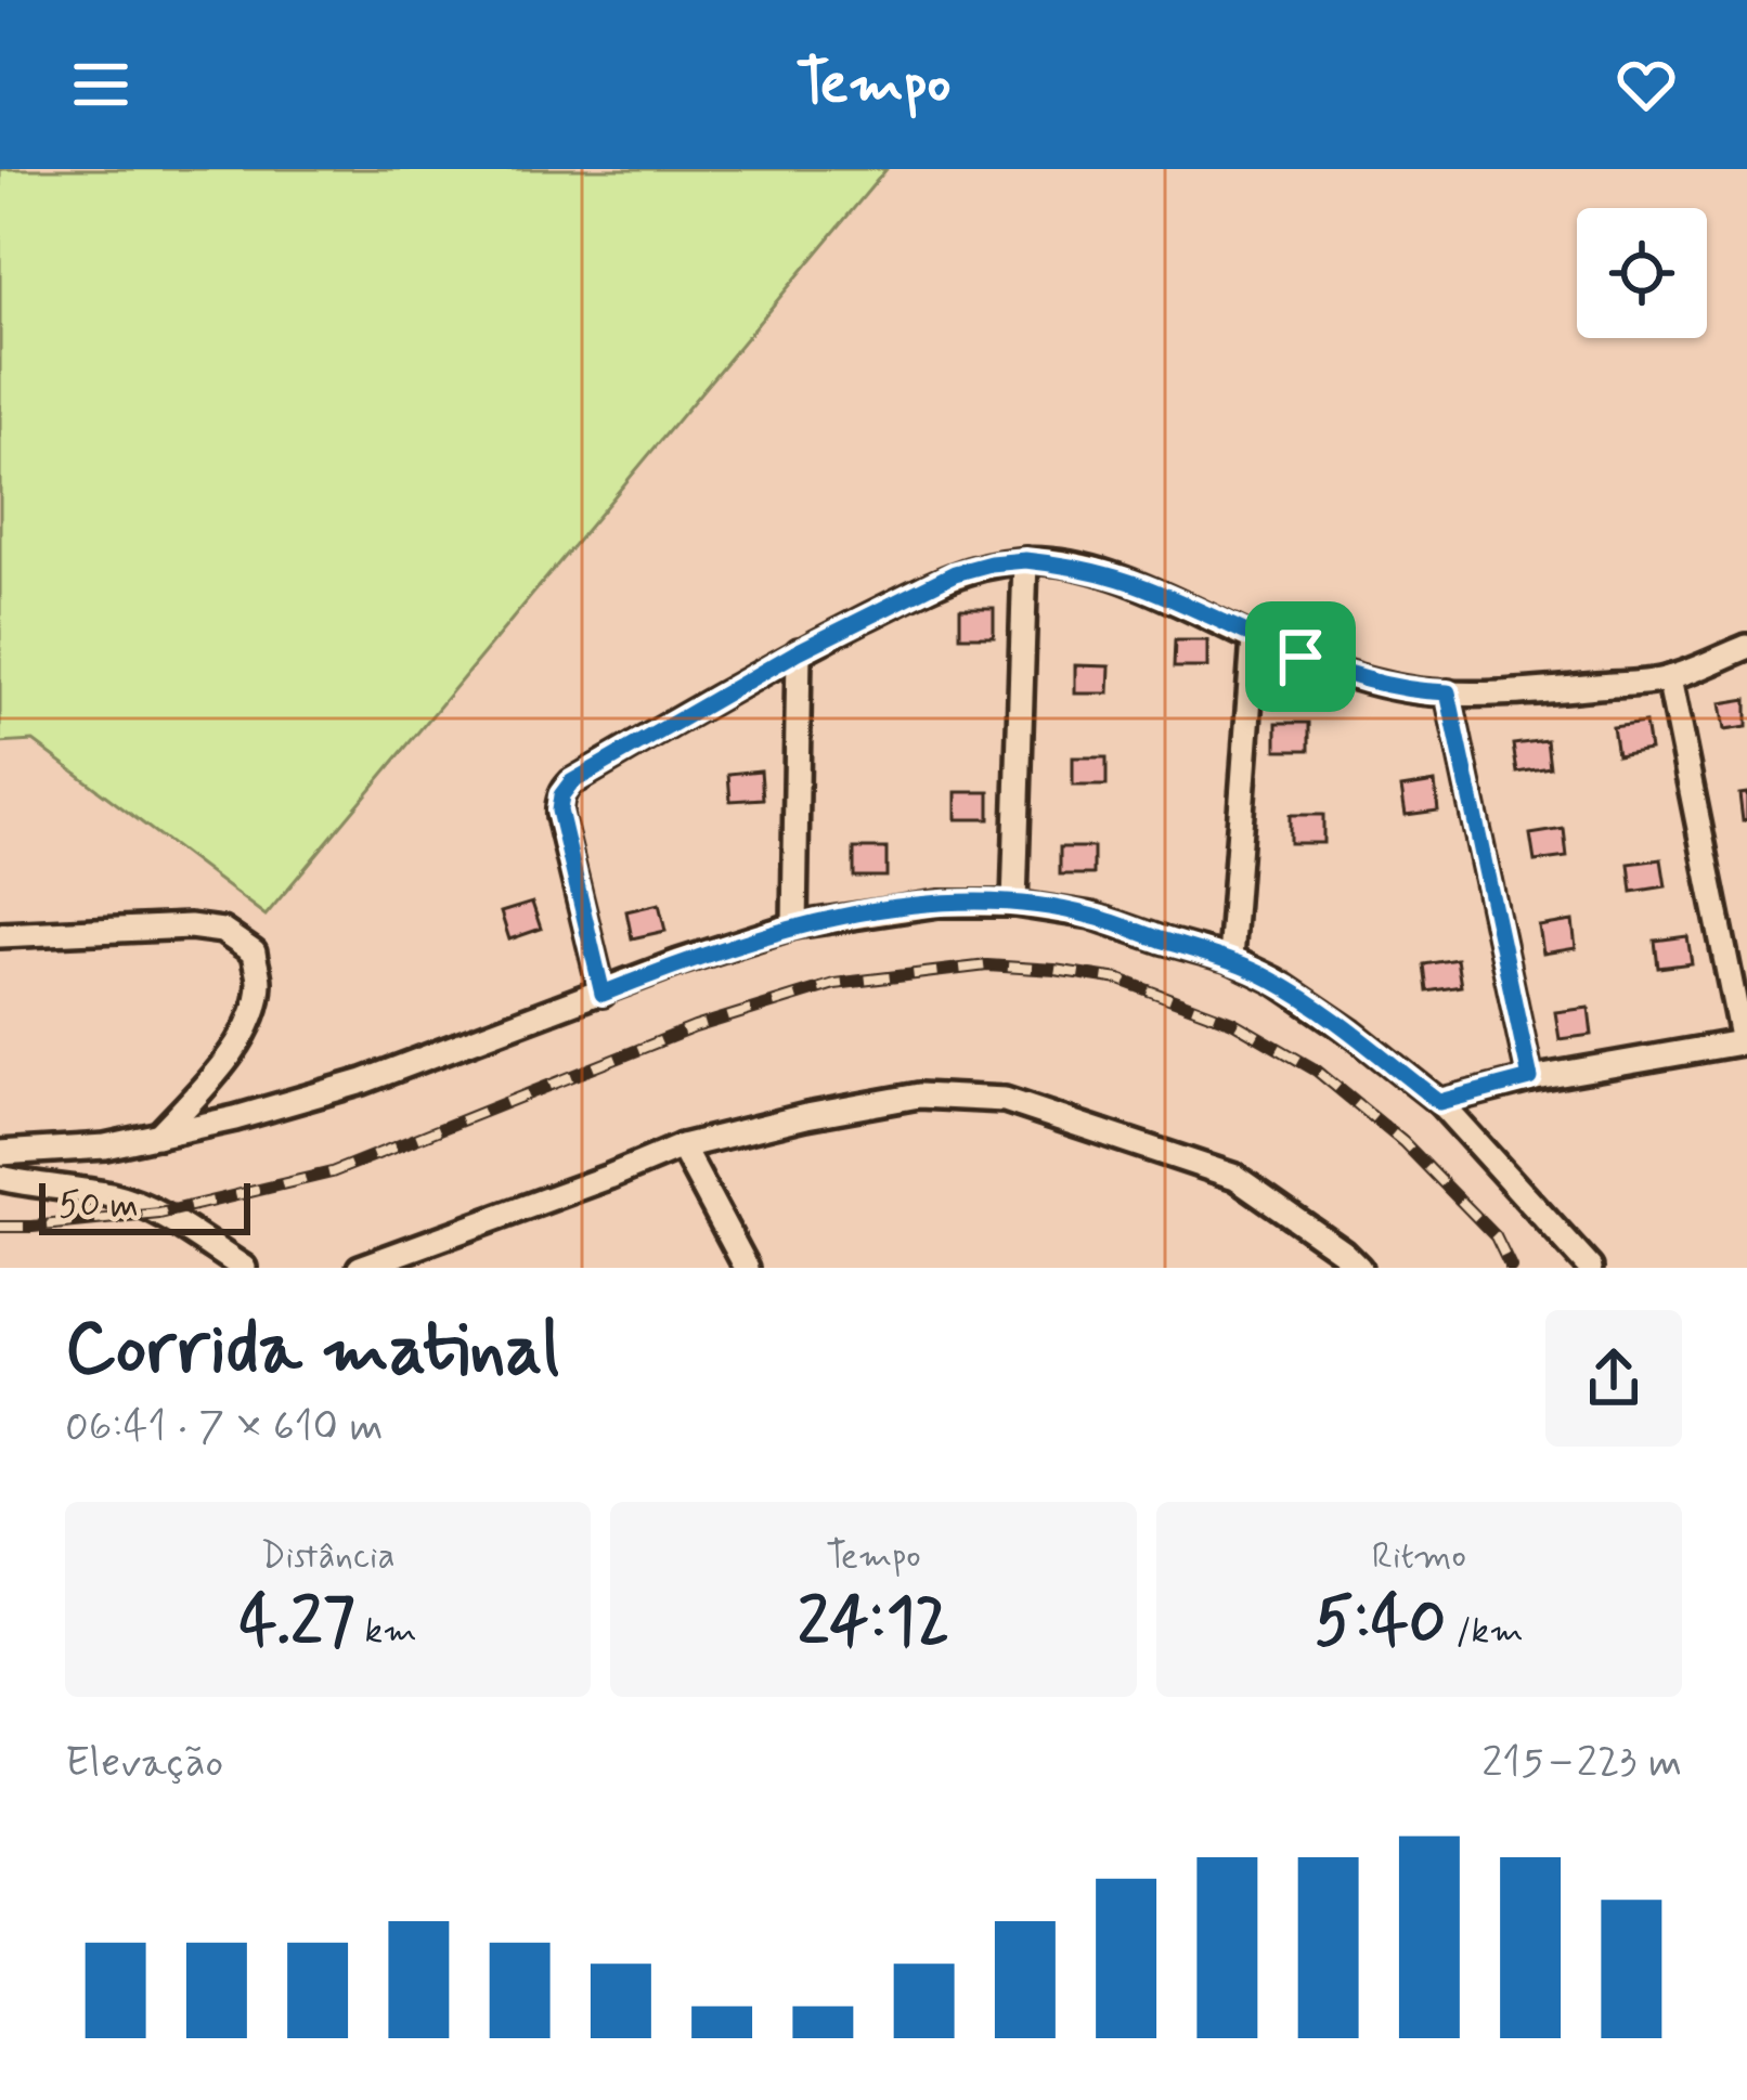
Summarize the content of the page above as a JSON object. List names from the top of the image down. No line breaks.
{"scale_bar":"50 m","page":{"header":"Tempo","scale":"50 m","heading":["Corrida matinal","06:41 · 7 × 610 m"],"stats":[["Distância","4.27 km"],["Tempo","24:12"],["Ritmo","5:40 /km"]],"chart":["Elevação","215–223 m"]}}
